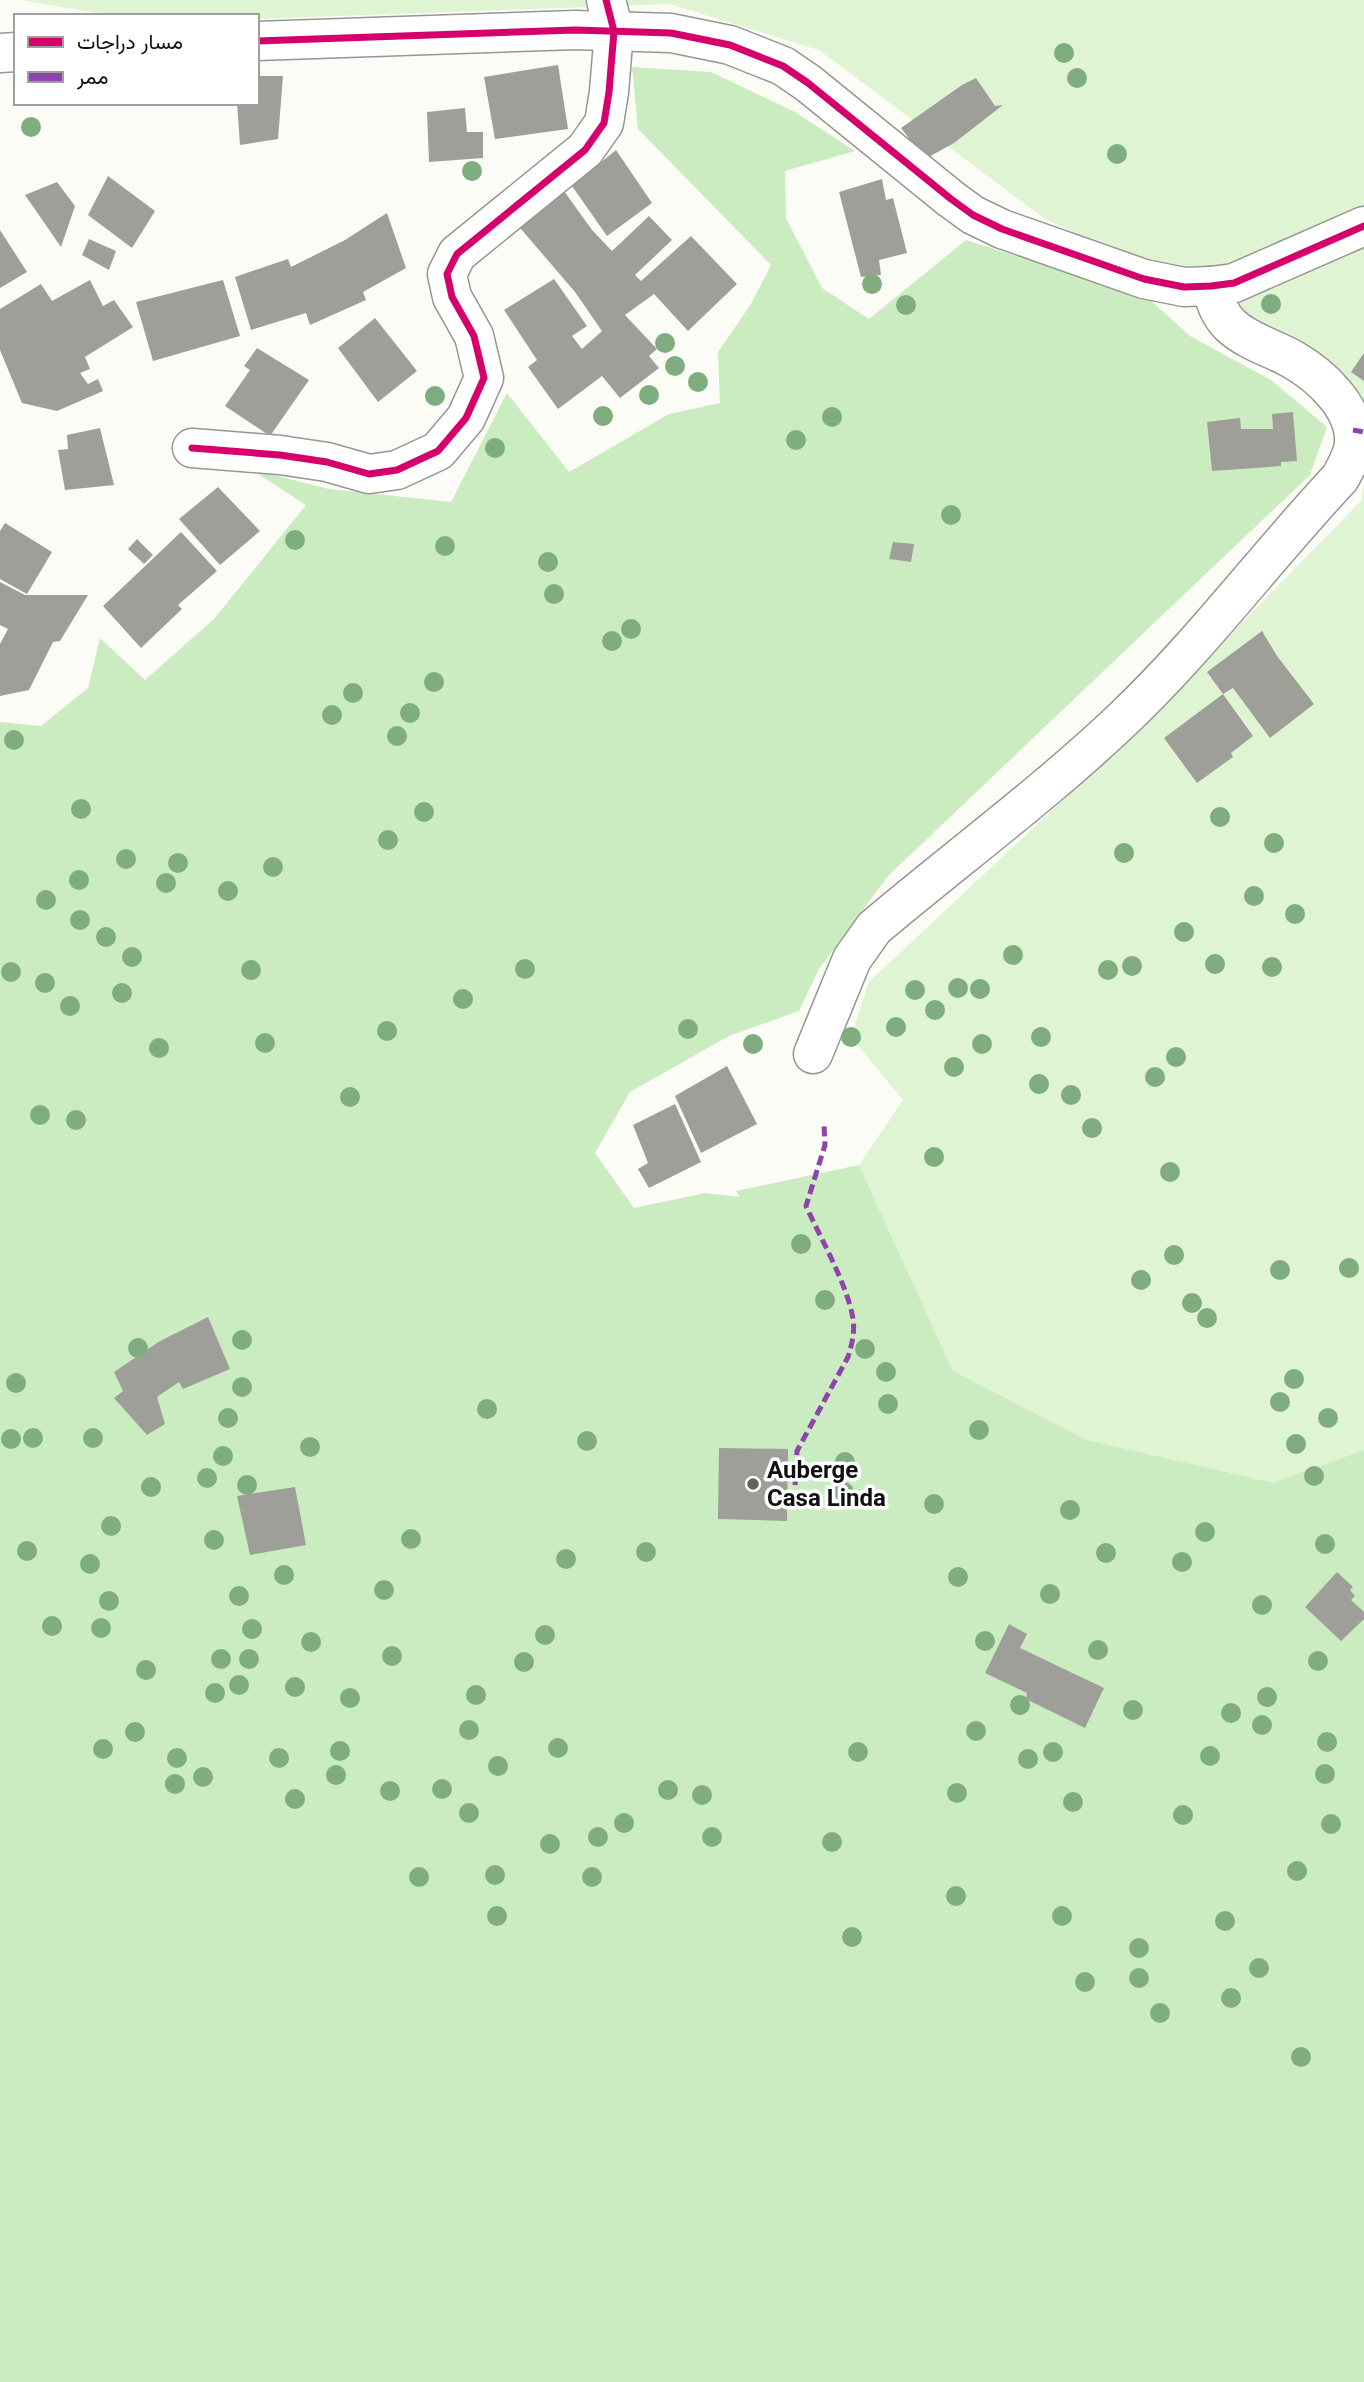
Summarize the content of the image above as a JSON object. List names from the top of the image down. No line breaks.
{"places":["Auberge Casa Linda"],"legend":["مسار دراجات","ممر"]}
